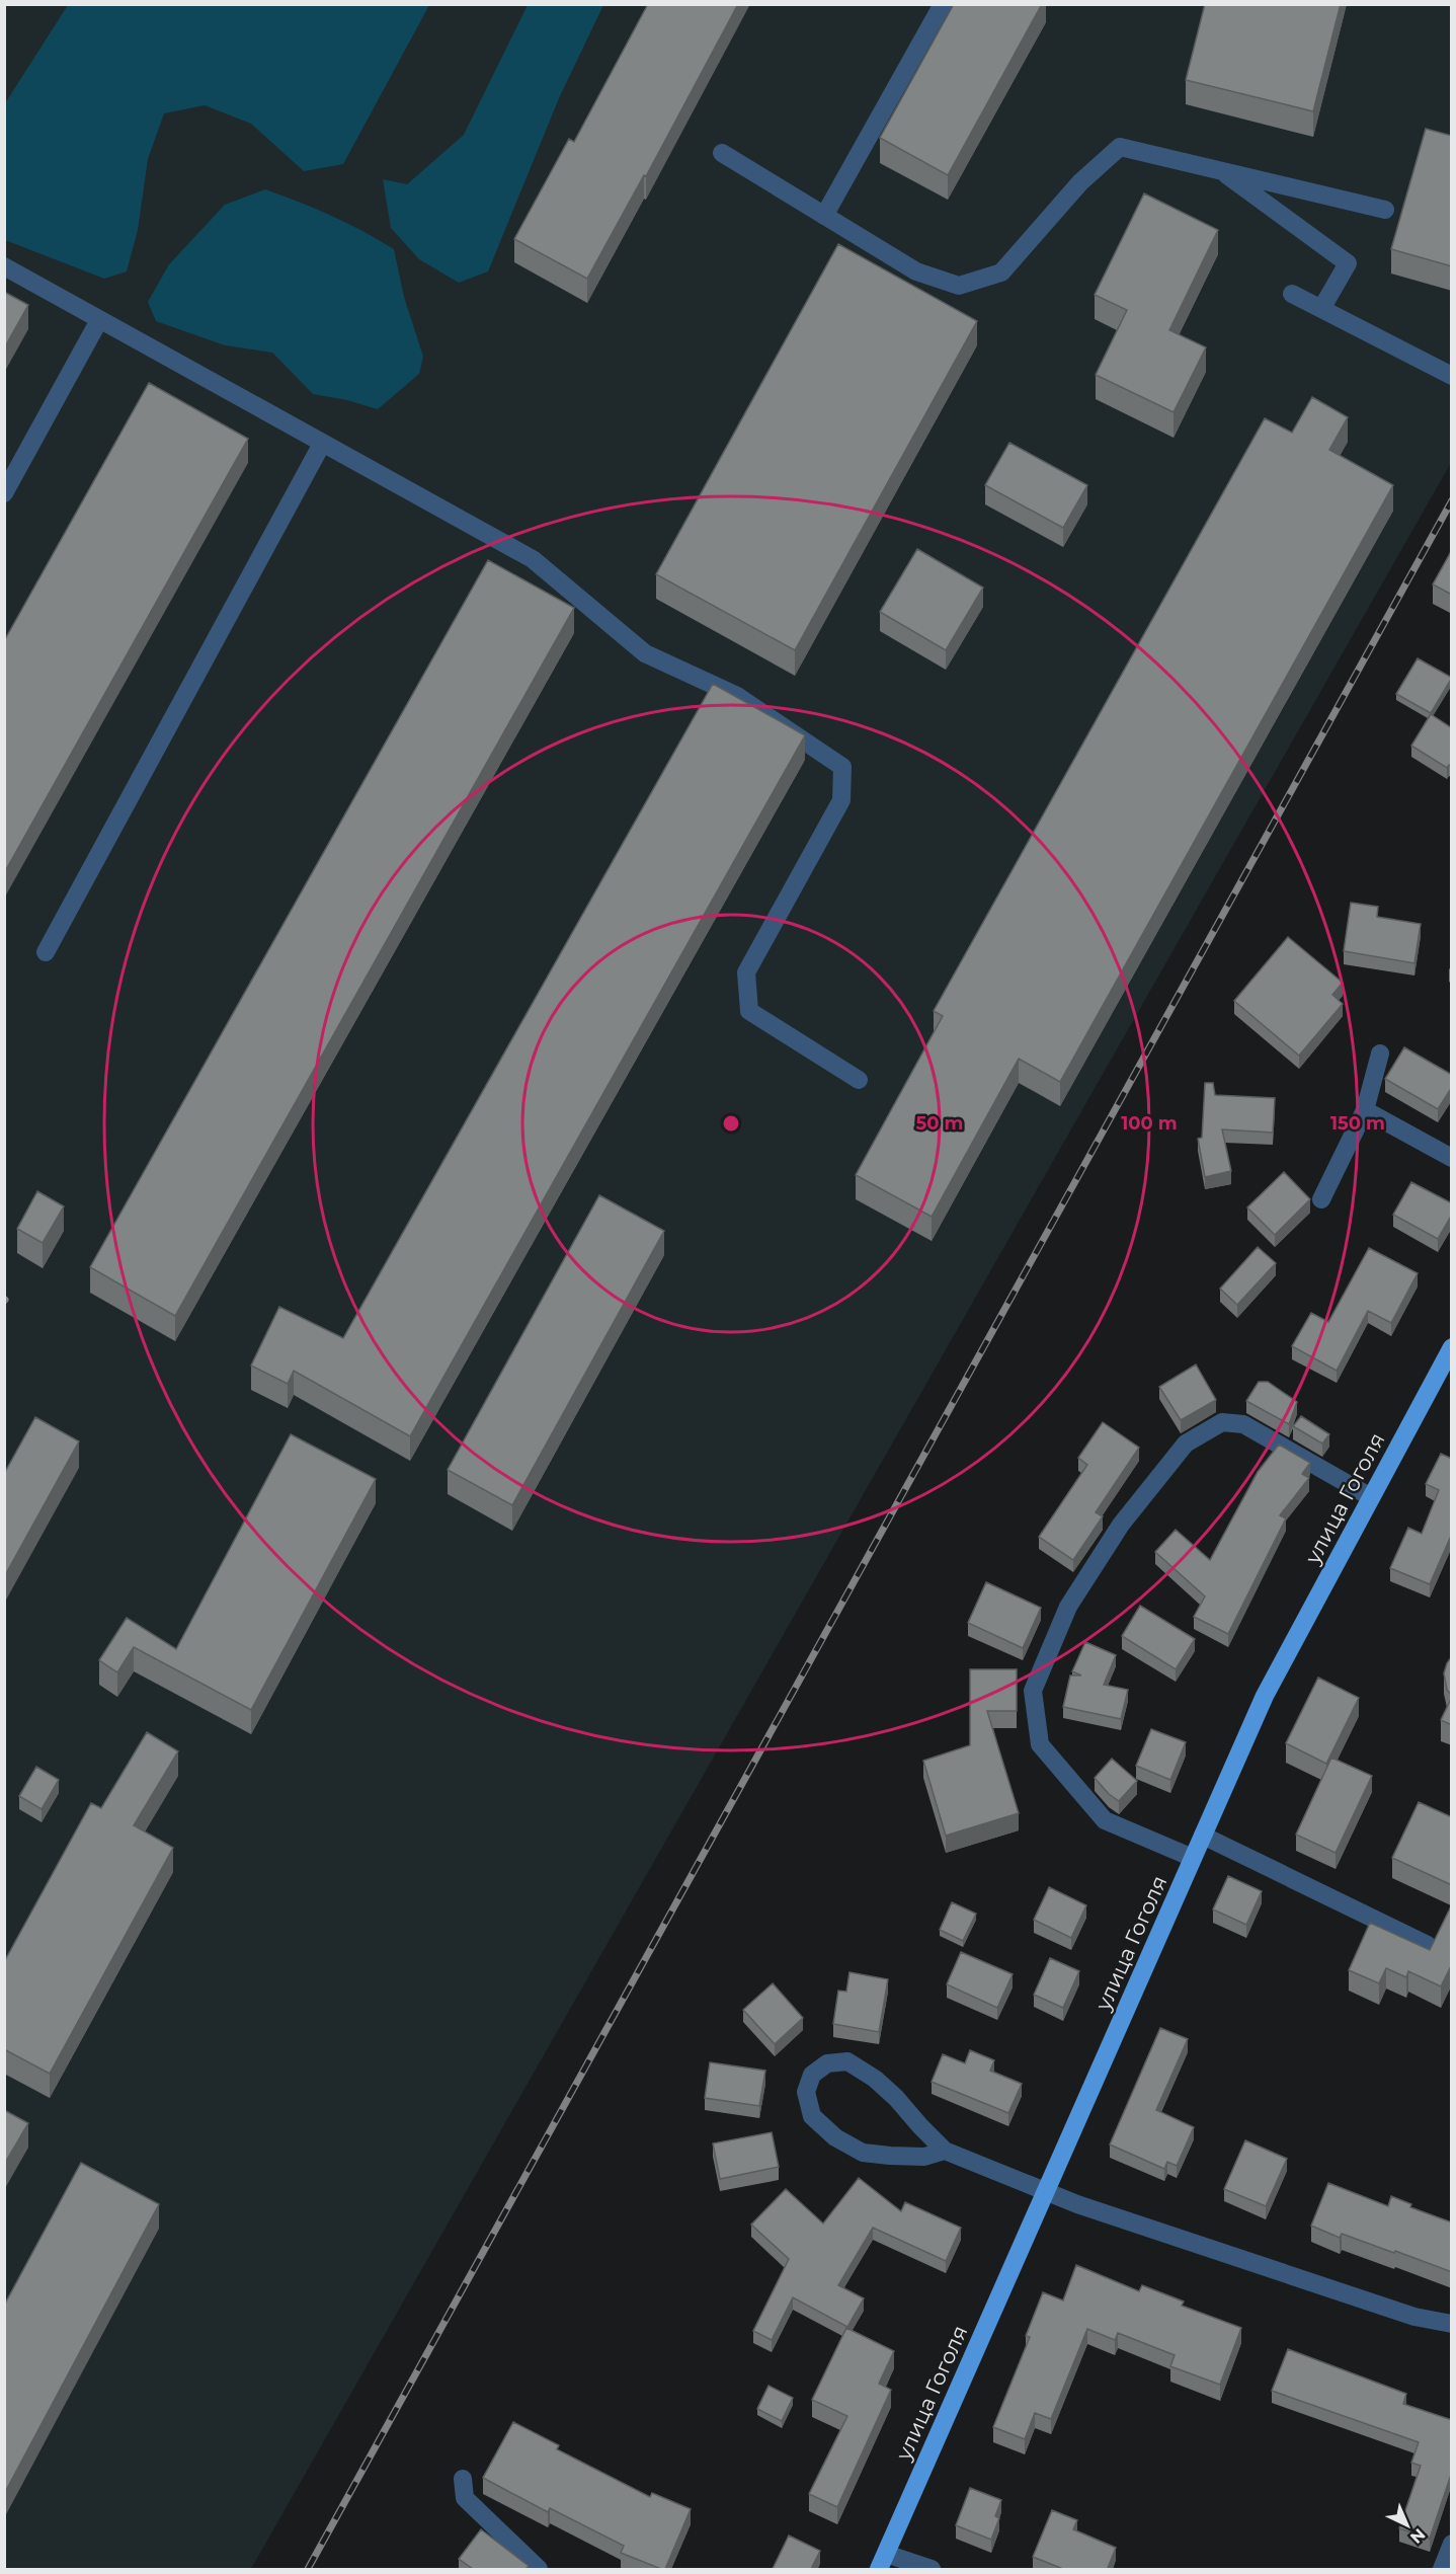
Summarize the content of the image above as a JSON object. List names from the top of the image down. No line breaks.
{"streets":{"main road":["улица Гоголя"]},"north":"bottom right","rings":["50 m","100 m","150 m"]}
